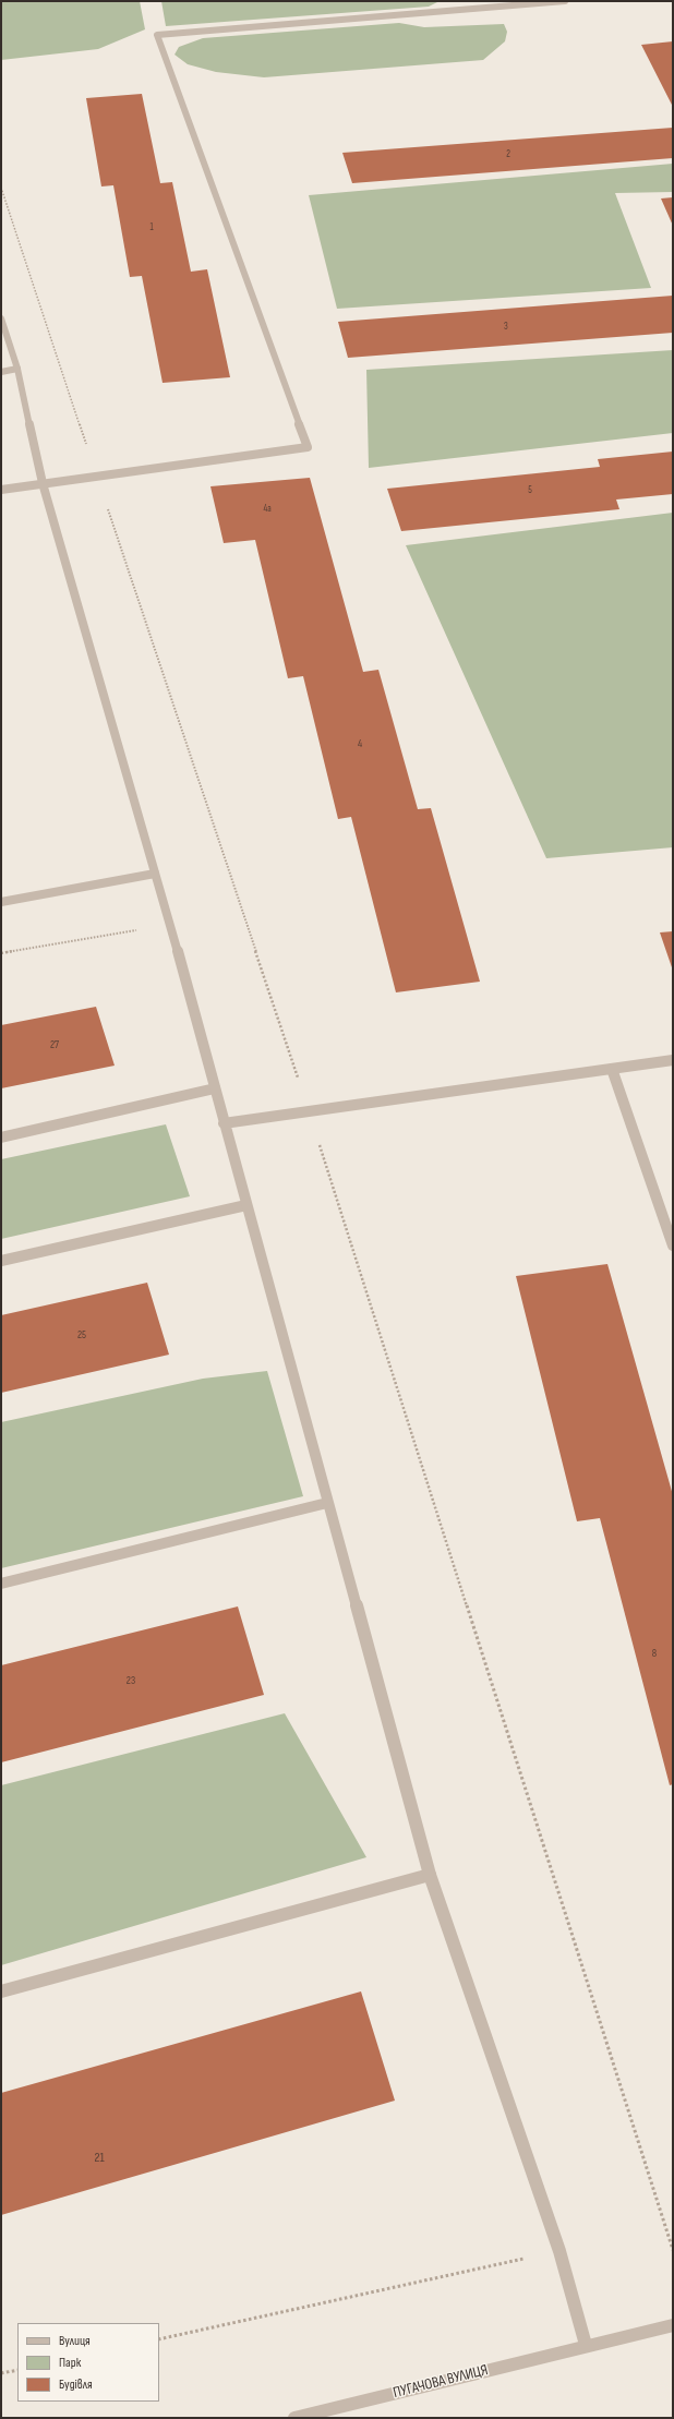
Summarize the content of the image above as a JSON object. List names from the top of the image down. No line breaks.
{"streets":{"street":["ПУГАЧОВА ВУЛИЦЯ"]},"house_numbers":["2","1","3","5","4а","4","27","25","8","23","21"],"legend":["Вулиця","Парк","Будівля"]}
